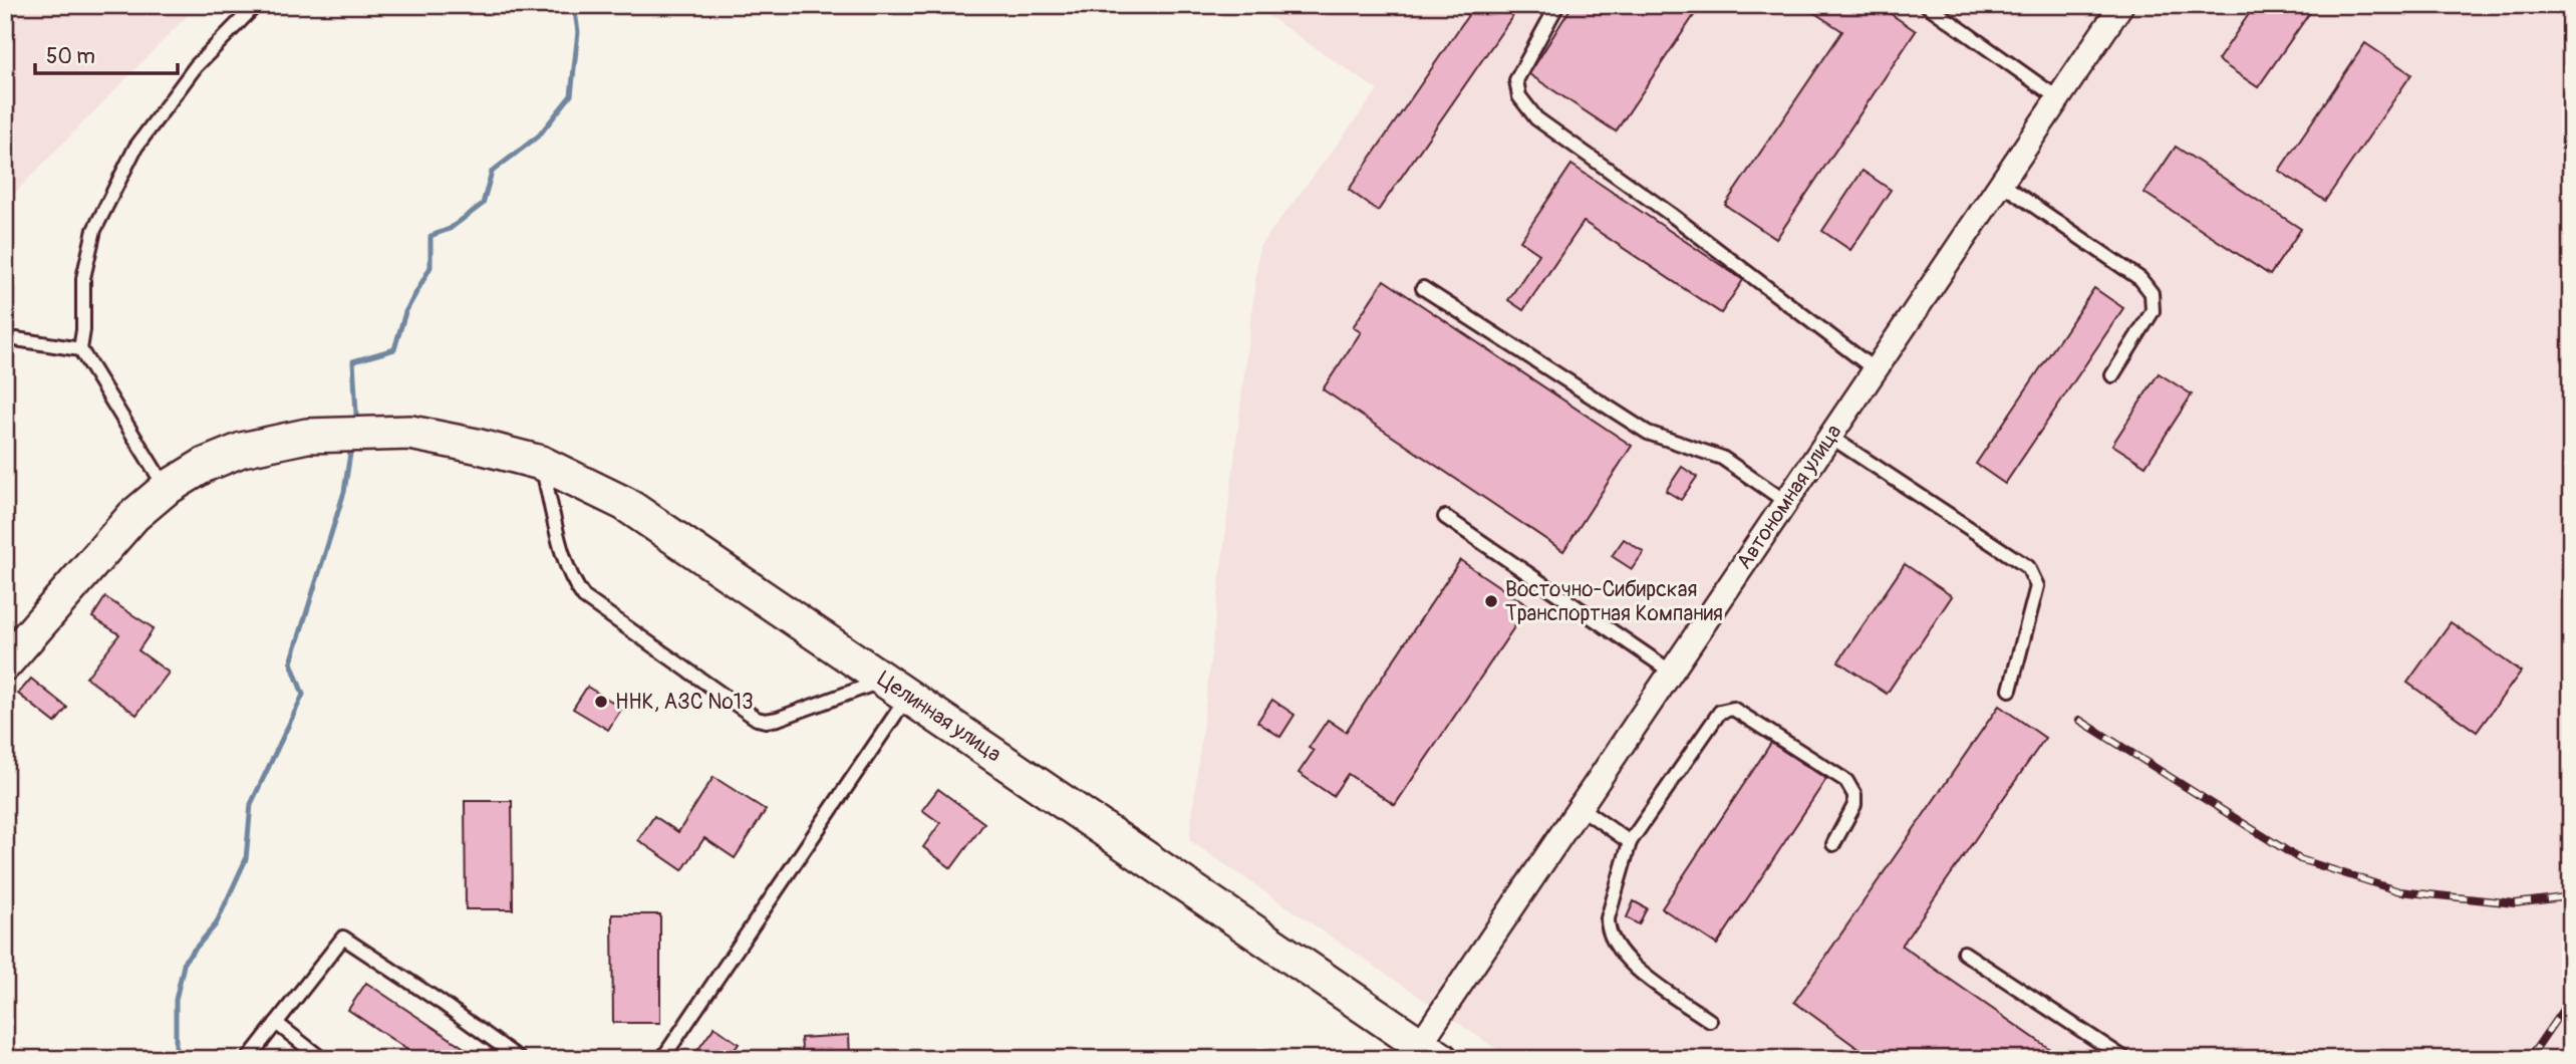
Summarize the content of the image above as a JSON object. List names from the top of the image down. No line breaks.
{"streets":{"street":["Автономная улица","Целинная улица"]},"crossings":[["Автономная улица","Целинная улица"]],"places":["Восточно-Сибирская Транспортная Компания","ННК, АЗС №13"],"scale_bar":"50 m"}
